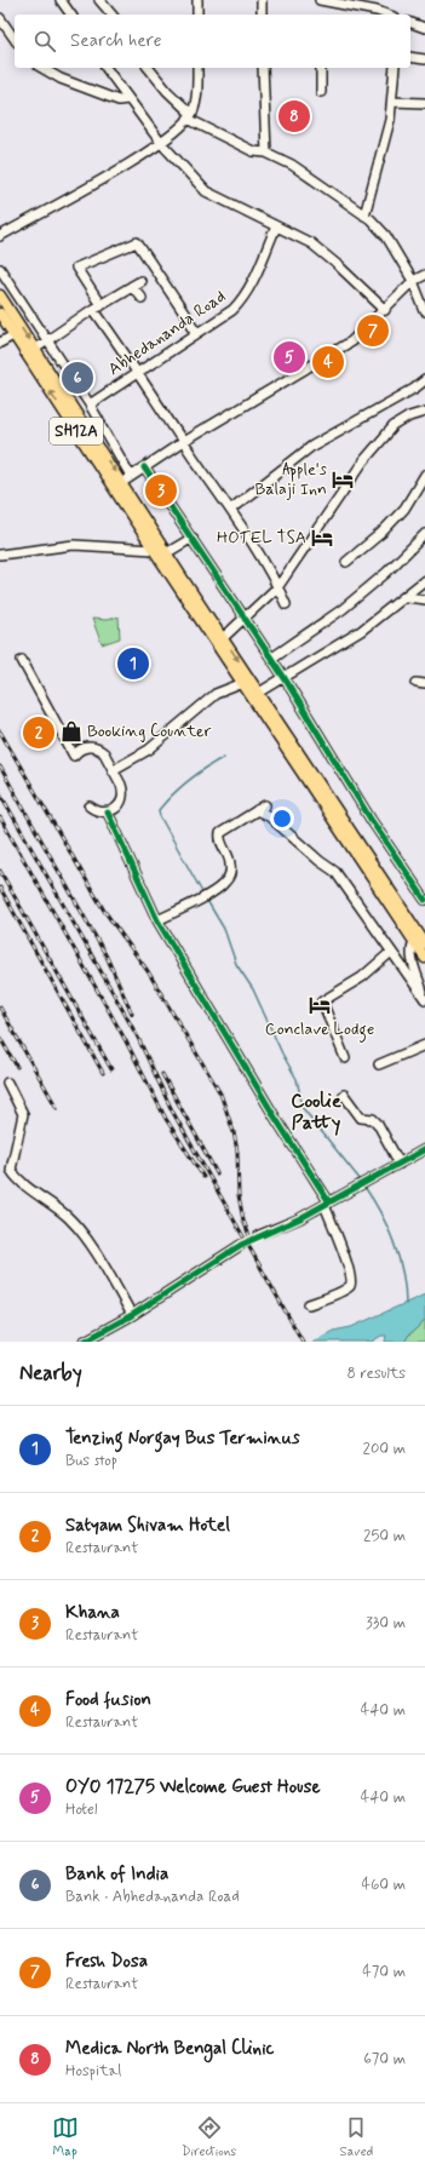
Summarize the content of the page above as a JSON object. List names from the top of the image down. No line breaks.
{"streets":{"main road":["SH12A"],"street":["Abhedananda Road"]},"districts":["Coolie Patty"],"places":{"hotel":["Apple's Balaji Inn","HOTEL TSA","Conclave Lodge"],"shop":["Booking Counter"]},"page":{"search":"Search here","pins":["8","7","5","4","6","3","1","2"],"heading":["Nearby","8 results"],"list":[{"mark":"1","name":"Tenzing Norgay Bus Terminus","note":"Bus stop","value":"200 m"},{"mark":"2","name":"Satyam Shivam Hotel","note":"Restaurant","value":"250 m"},{"mark":"3","name":"Khana","note":"Restaurant","value":"330 m"},{"mark":"4","name":"Food fusion","note":"Restaurant","value":"440 m"},{"mark":"5","name":"OYO 17275 Welcome Guest House","note":"Hotel","value":"440 m"},{"mark":"6","name":"Bank of India","note":"Bank · Abhedananda Road","value":"460 m"},{"mark":"7","name":"Fresh Dosa","note":"Restaurant","value":"470 m"},{"mark":"8","name":"Medica North Bengal Clinic","note":"Hospital","value":"670 m"}],"nav":["Map","Directions","Saved"]}}
